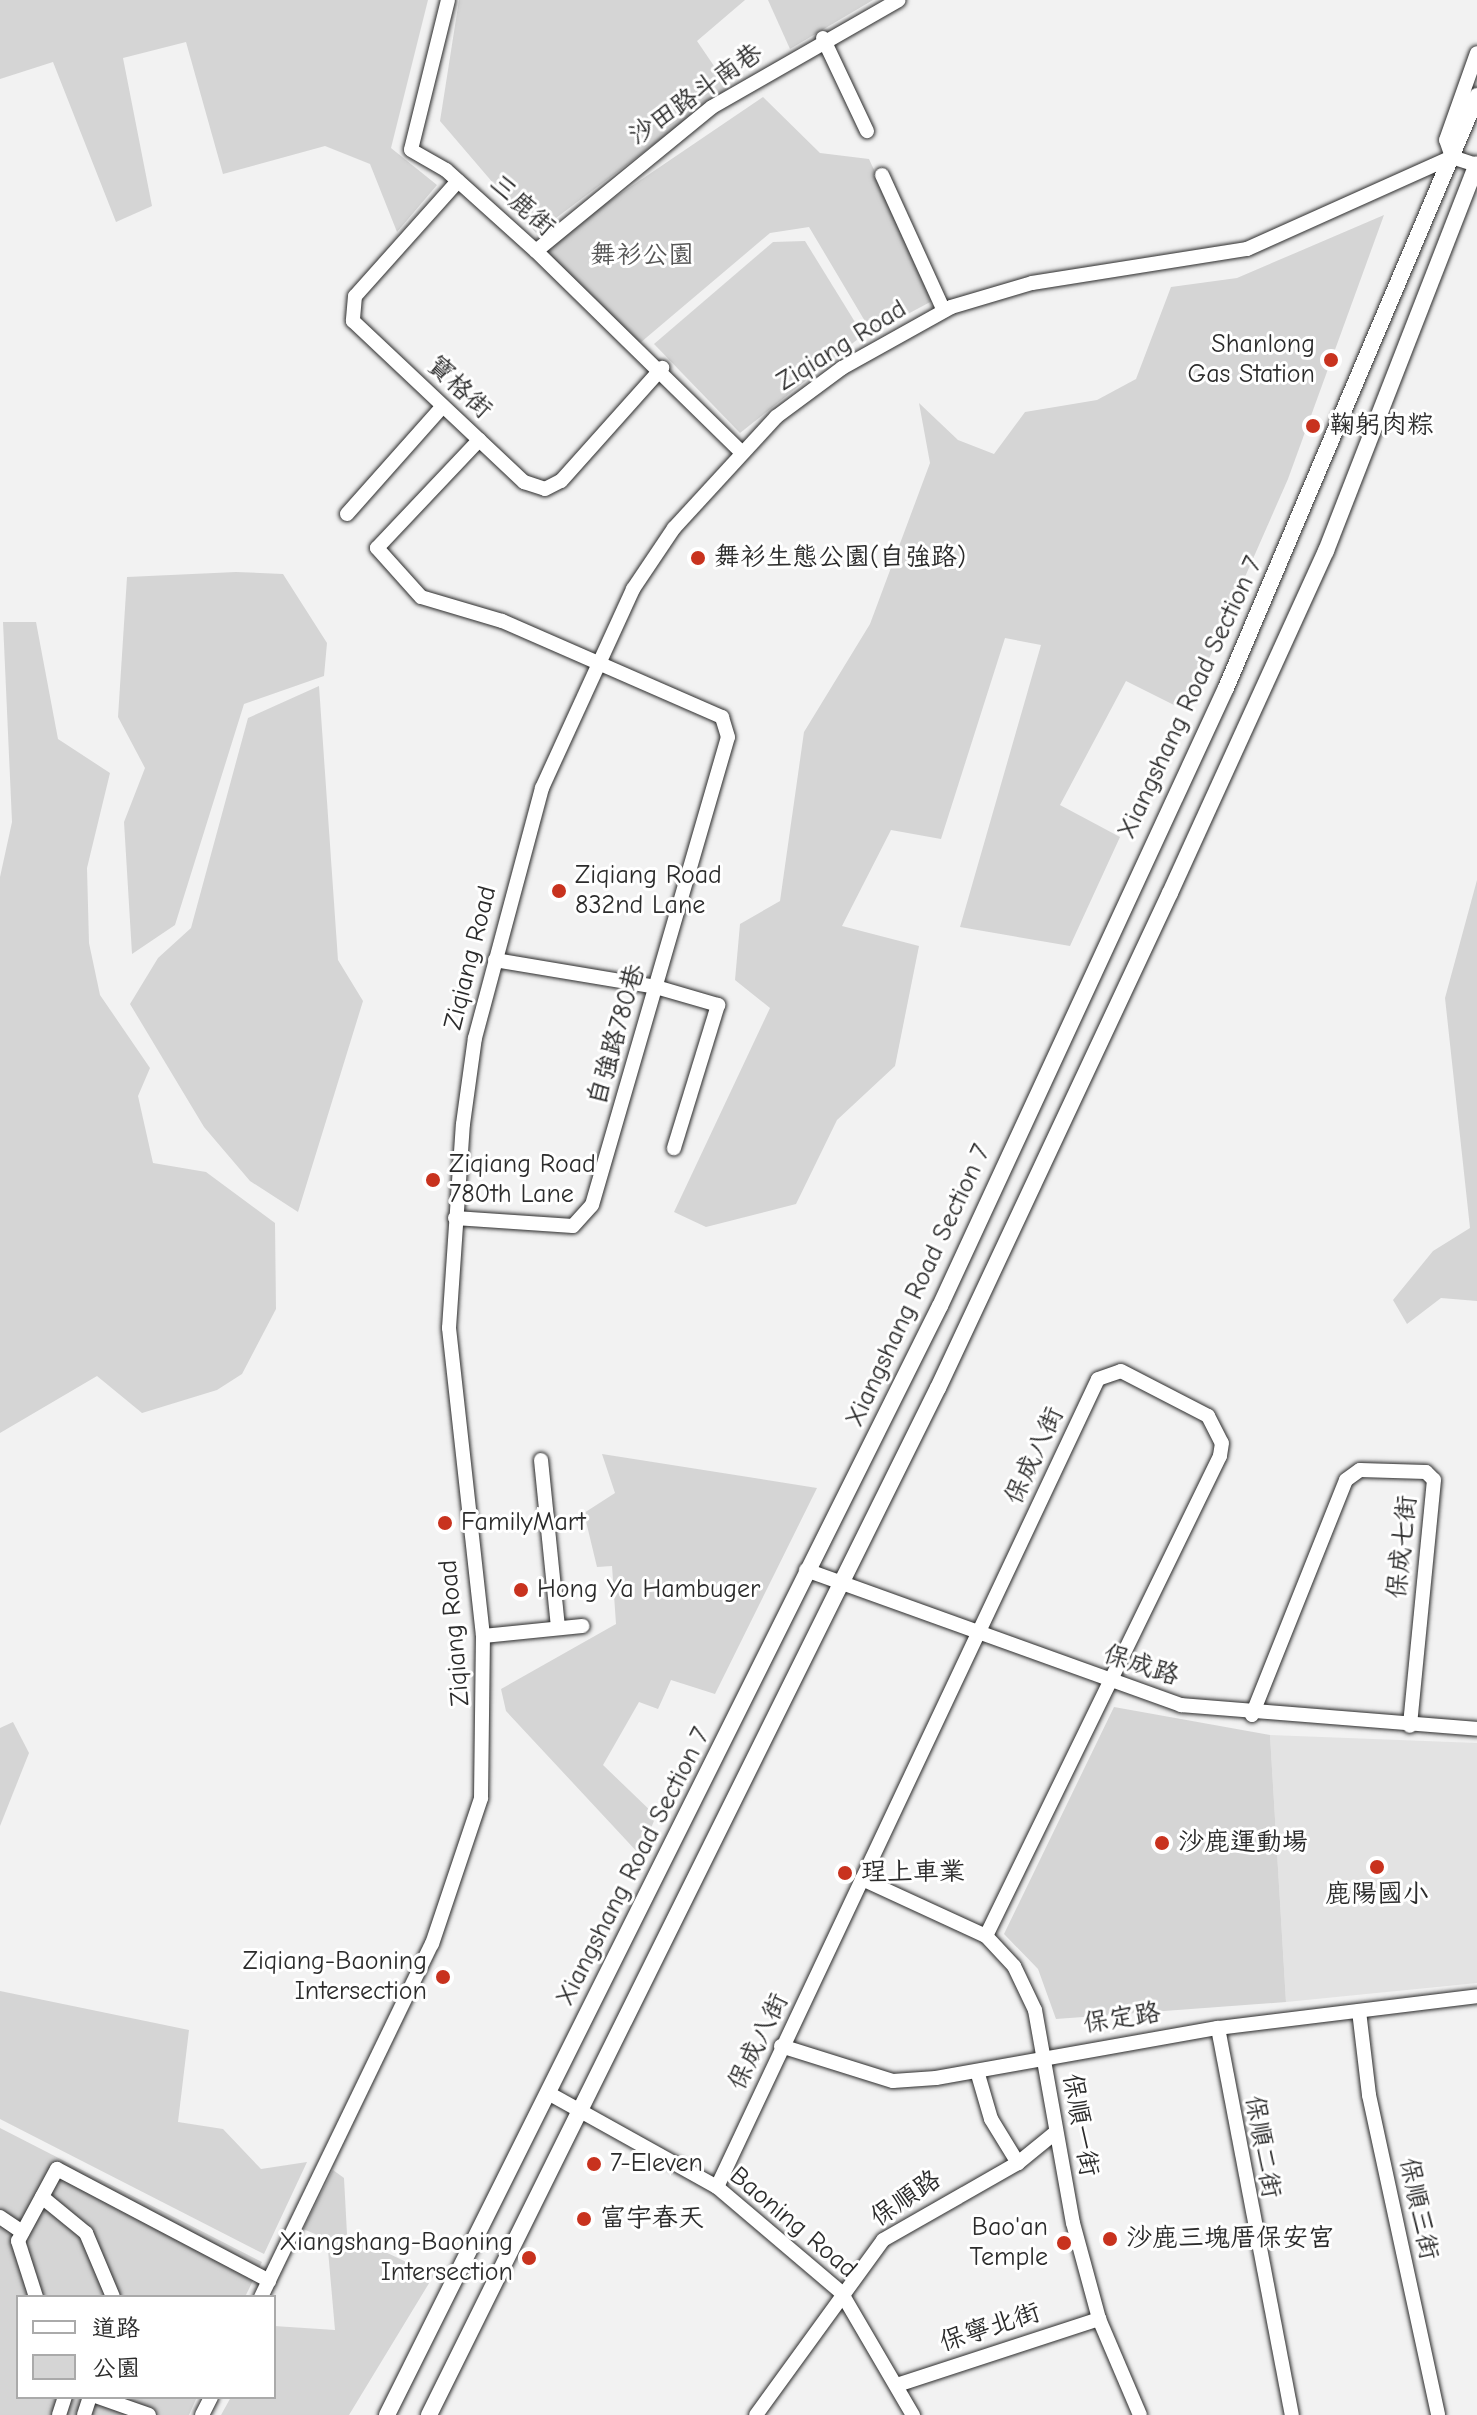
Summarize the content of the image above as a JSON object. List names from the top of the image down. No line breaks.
{"streets":{"main road":["Xiangshang Road Section 7"],"street":["沙田路斗南巷","三鹿街","Ziqiang Road","寶格街","自強路780巷","保成八街","保成七街","保成路","保定路","保順一街","保順二街","保順路","保順三街","Baoning Road","保寧北街"]},"crossings":[["沙田路斗南巷","三鹿街"],["三鹿街","Ziqiang Road"],["三鹿街","寶格街"],["Ziqiang Road","Xiangshang Road Section 7"],["Ziqiang Road","自強路780巷"],["Xiangshang Road Section 7","保成路"],["Xiangshang Road Section 7","Baoning Road"],["保成八街","保成路"],["保成八街","保定路"],["保成八街","保順一街"],["保成八街","Baoning Road"],["保成七街","保成路"],["保定路","保順一街"],["保定路","保順二街"],["保定路","保順三街"],["保順一街","保順路"],["保順一街","保寧北街"],["保順路","Baoning Road"],["Baoning Road","保寧北街"]],"parks":["舞衫公園"],"places":["Shanlong Gas Station","鞠躬肉粽","舞衫生態公園(自強路)","Ziqiang Road 832nd Lane","Ziqiang Road 780th Lane","FamilyMart","Hong Ya Hambuger","沙鹿運動場","鹿陽國小","珵上車業","Ziqiang-Baoning Intersection","7-Eleven","富宇春天","沙鹿三塊厝保安宮","Bao'an Temple","Xiangshang-Baoning Intersection"],"legend":["道路","公園"]}
